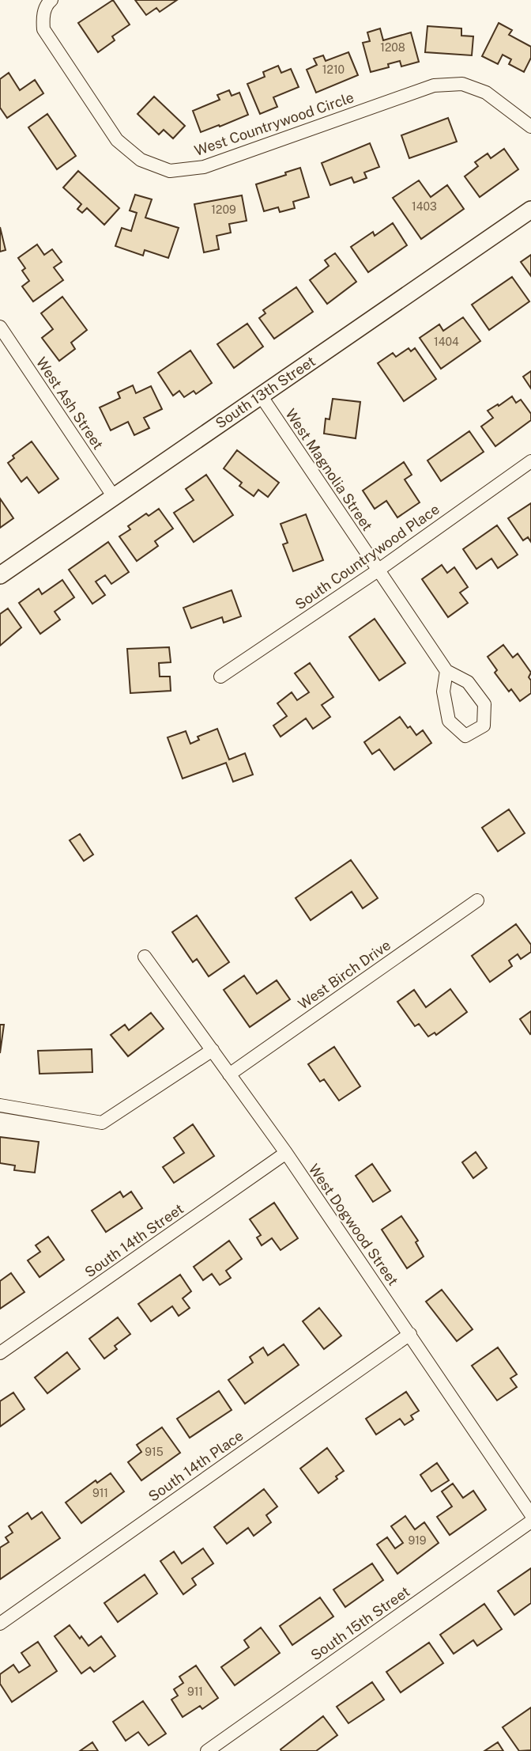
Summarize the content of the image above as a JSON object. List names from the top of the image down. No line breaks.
{"streets":{"street":["West Countrywood Circle","South 13th Street","West Ash Street","West Magnolia Street","South Countrywood Place","West Birch Drive","West Dogwood Street","South 14th Street","South 14th Place","South 15th Street"]},"crossings":[["South 13th Street","West Ash Street"],["South 13th Street","West Magnolia Street"],["West Magnolia Street","South Countrywood Place"],["West Birch Drive","West Dogwood Street"],["West Dogwood Street","South 14th Street"],["West Dogwood Street","South 14th Place"]],"house_numbers":["1208","1210","1403","1209","1404","915","911","919","911"]}
